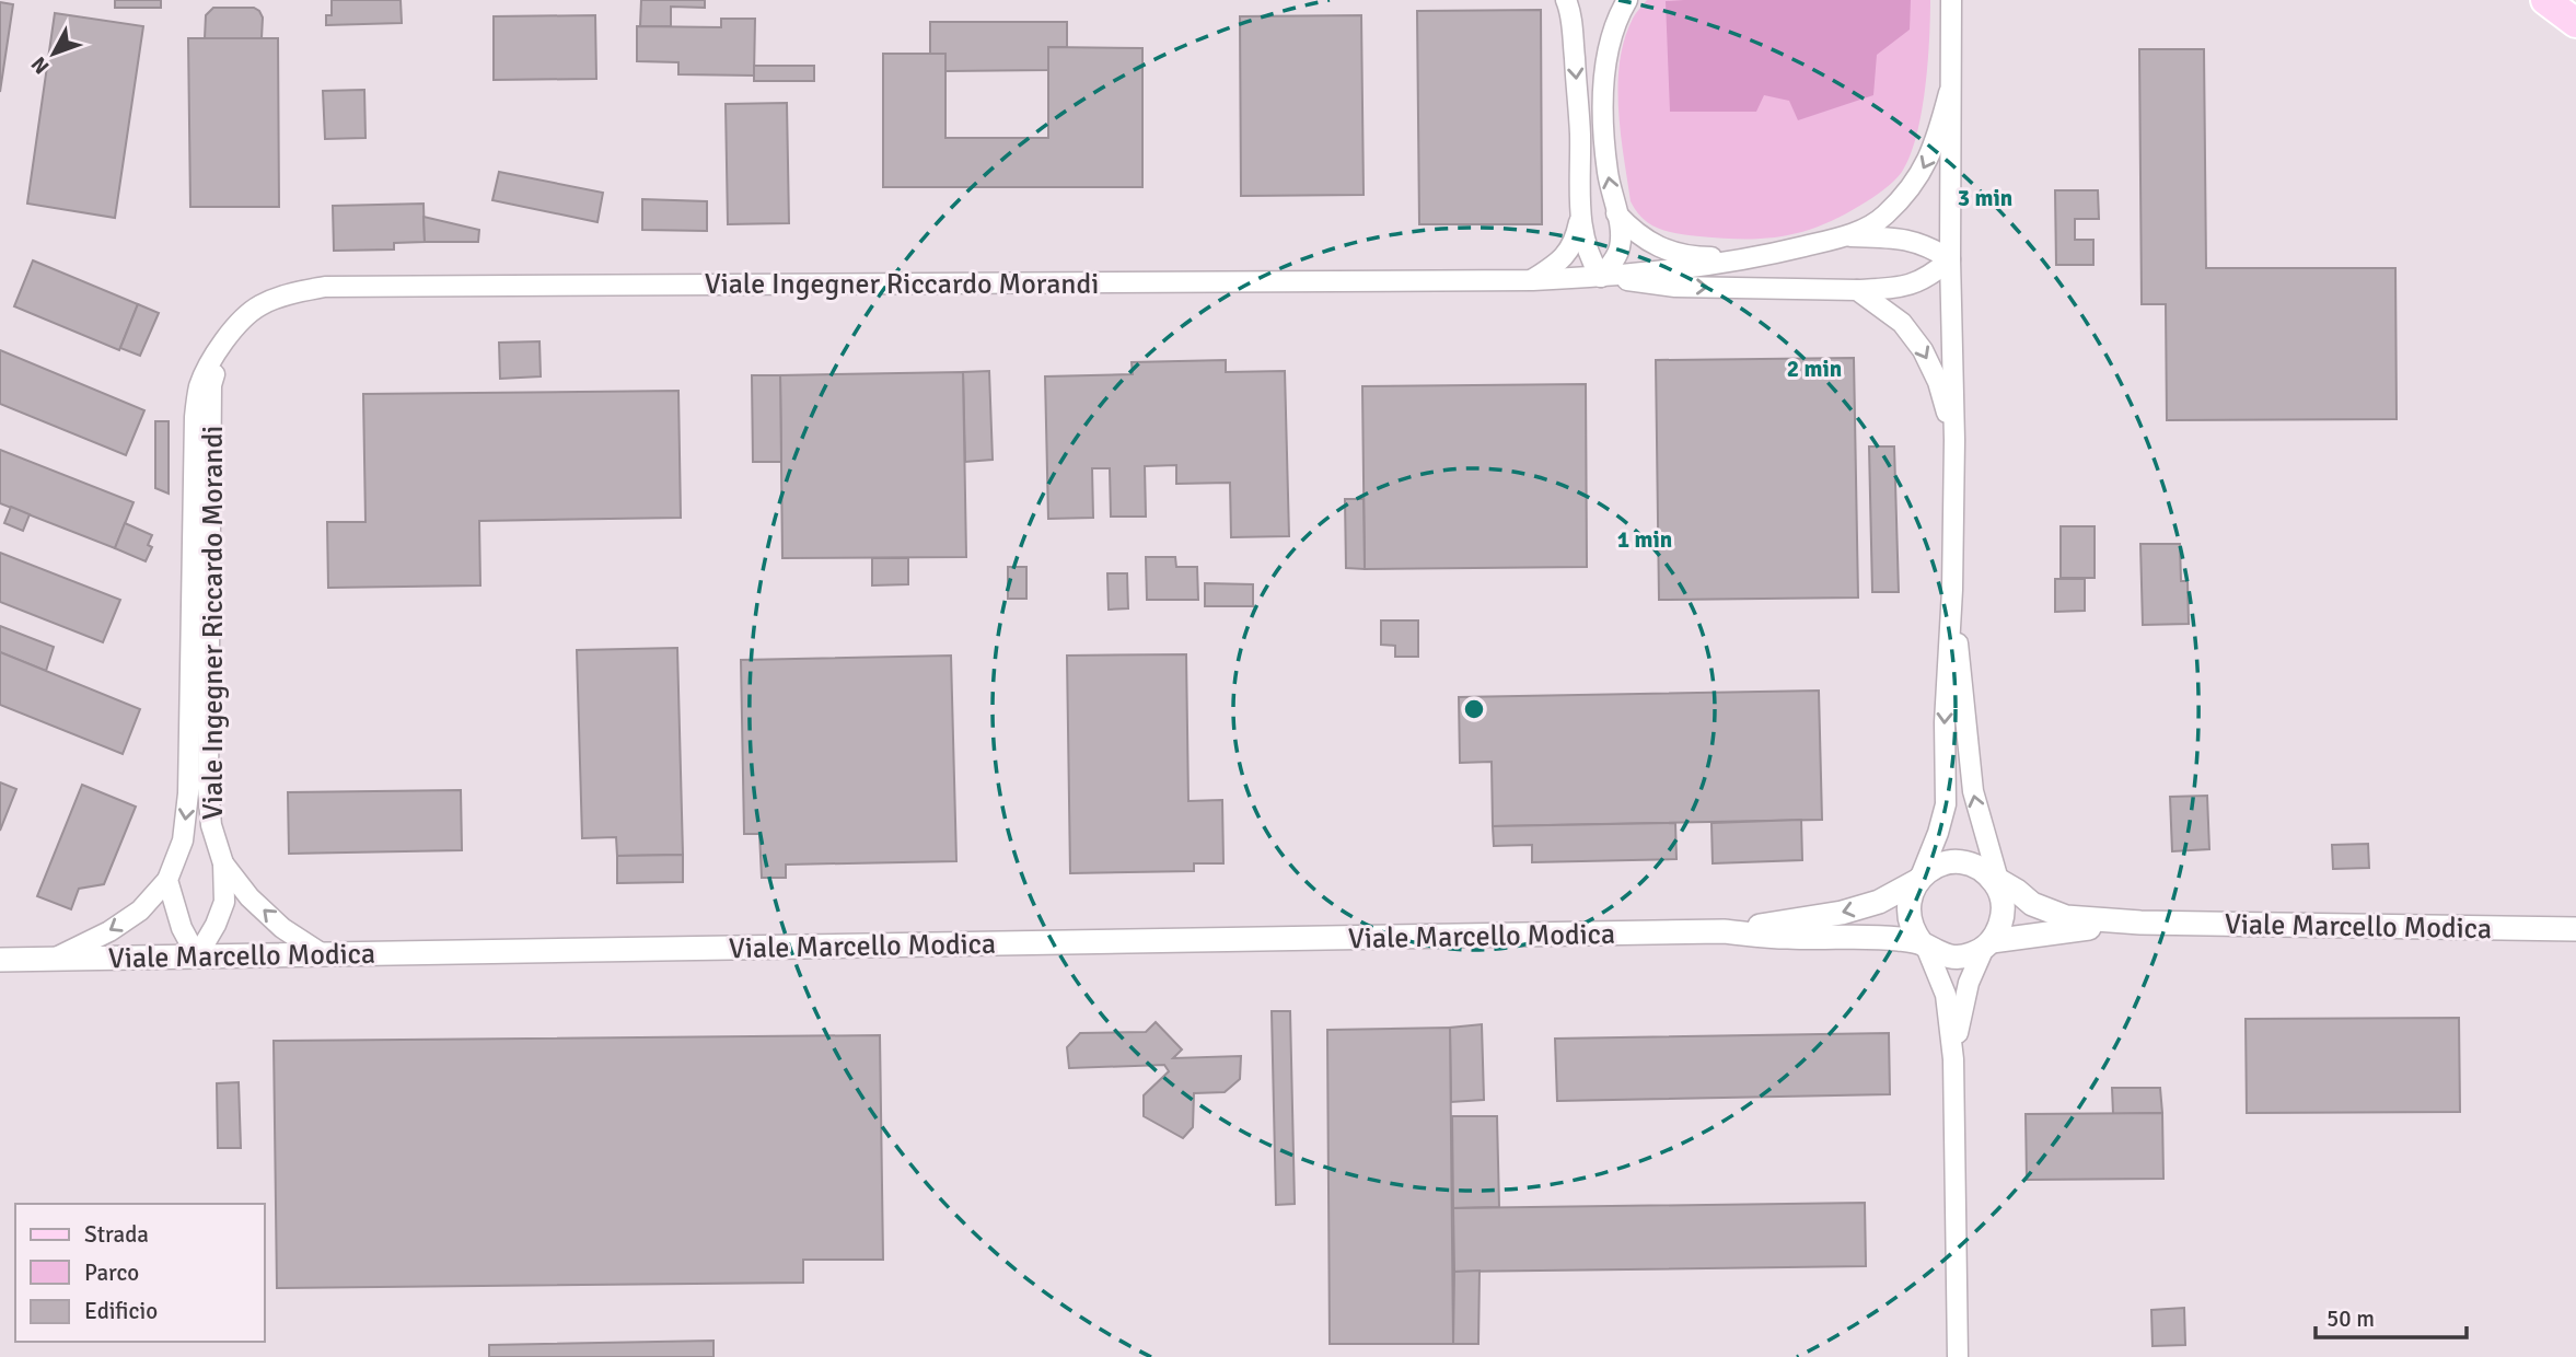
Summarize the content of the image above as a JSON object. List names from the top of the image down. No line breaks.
{"streets":{"street":["Viale Ingegner Riccardo Morandi","Viale Marcello Modica"]},"crossings":[["Viale Ingegner Riccardo Morandi","Viale Marcello Modica"]],"legend":["Strada","Parco","Edificio"],"scale_bar":"50 m","north":"bottom left","rings":["3 min","2 min","1 min"]}
